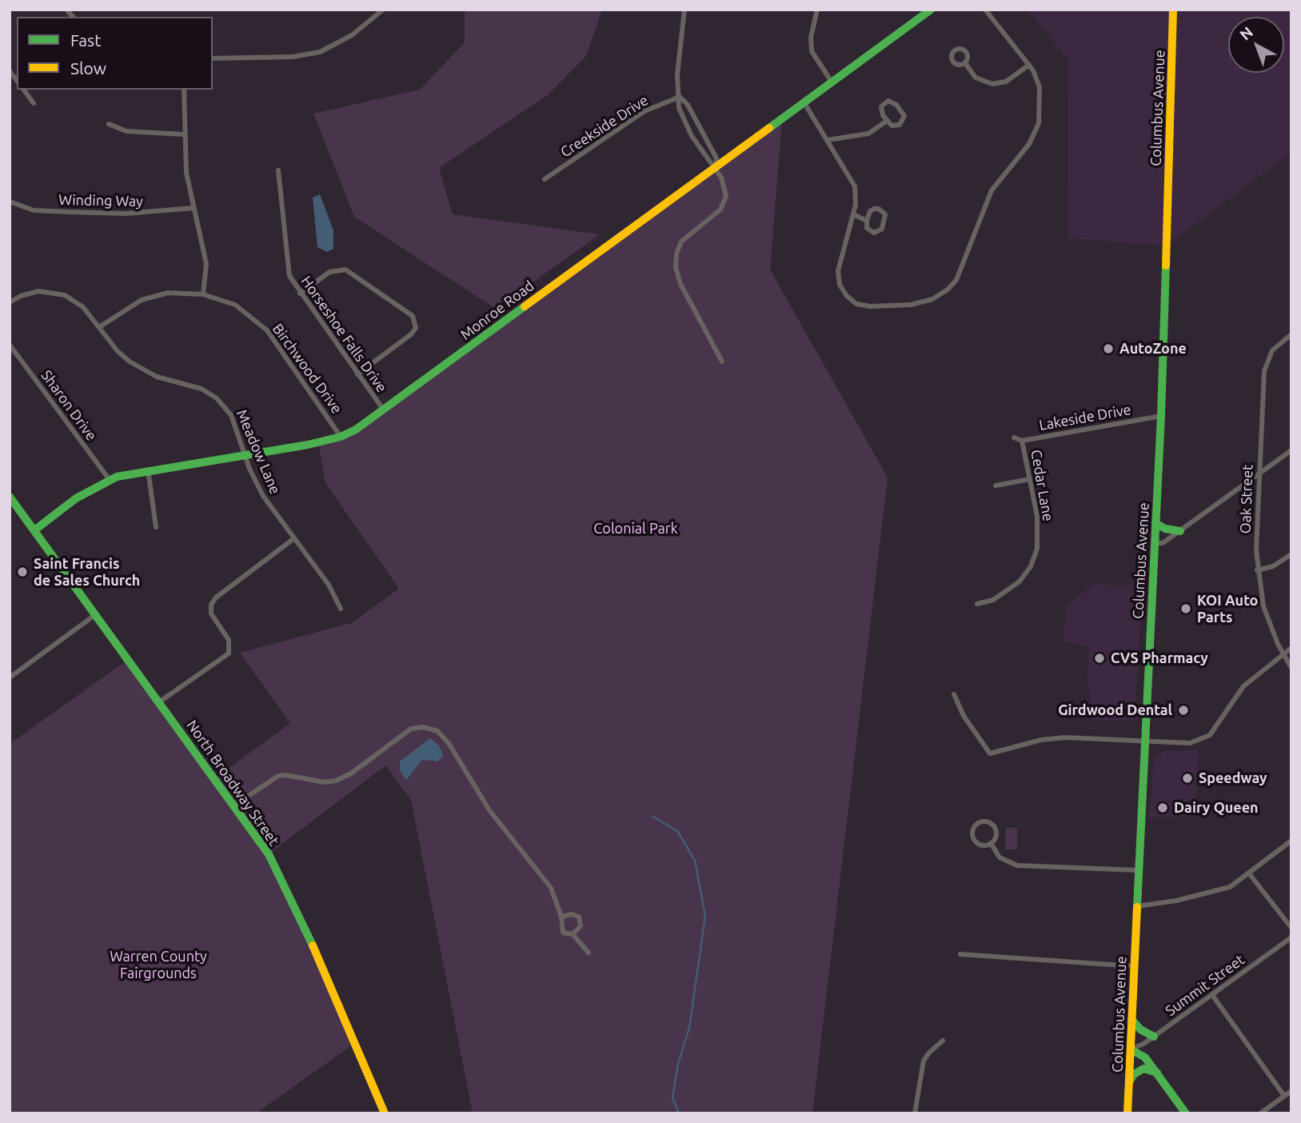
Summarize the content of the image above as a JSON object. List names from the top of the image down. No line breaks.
{"streets":{"main road":["Columbus Avenue","Monroe Road","North Broadway Street"],"street":["Creekside Drive","Winding Way","Horseshoe Falls Drive","Birchwood Drive","Sharon Drive","Lakeside Drive","Meadow Lane","Cedar Lane","Oak Street","Summit Street"]},"crossings":[["Columbus Avenue","Lakeside Drive"],["Columbus Avenue","Summit Street"],["Monroe Road","Horseshoe Falls Drive"],["Monroe Road","Birchwood Drive"],["Monroe Road","Sharon Drive"],["Monroe Road","Meadow Lane"],["Monroe Road","North Broadway Street"],["Birchwood Drive","Meadow Lane"],["Lakeside Drive","Cedar Lane"]],"parks":["Colonial Park","Warren County Fairgrounds"],"places":["AutoZone","Saint Francis de Sales Church","KOI Auto Parts","CVS Pharmacy","Girdwood Dental","Speedway","Dairy Queen"],"legend":["Fast","Slow"],"north":"top left"}
